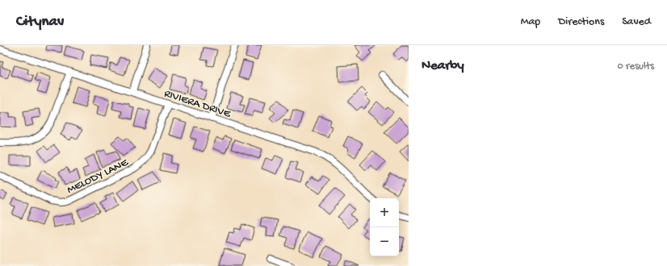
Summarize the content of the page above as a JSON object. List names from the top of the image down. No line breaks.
{"streets":{"street":["RIVIERA DRIVE","MELODY LANE"]},"crossings":[["RIVIERA DRIVE","MELODY LANE"]],"page":{"header":"Citynav","nav":["Map","Directions","Saved"],"heading":["Nearby","0 results"],"map_buttons":["+","−"]}}
